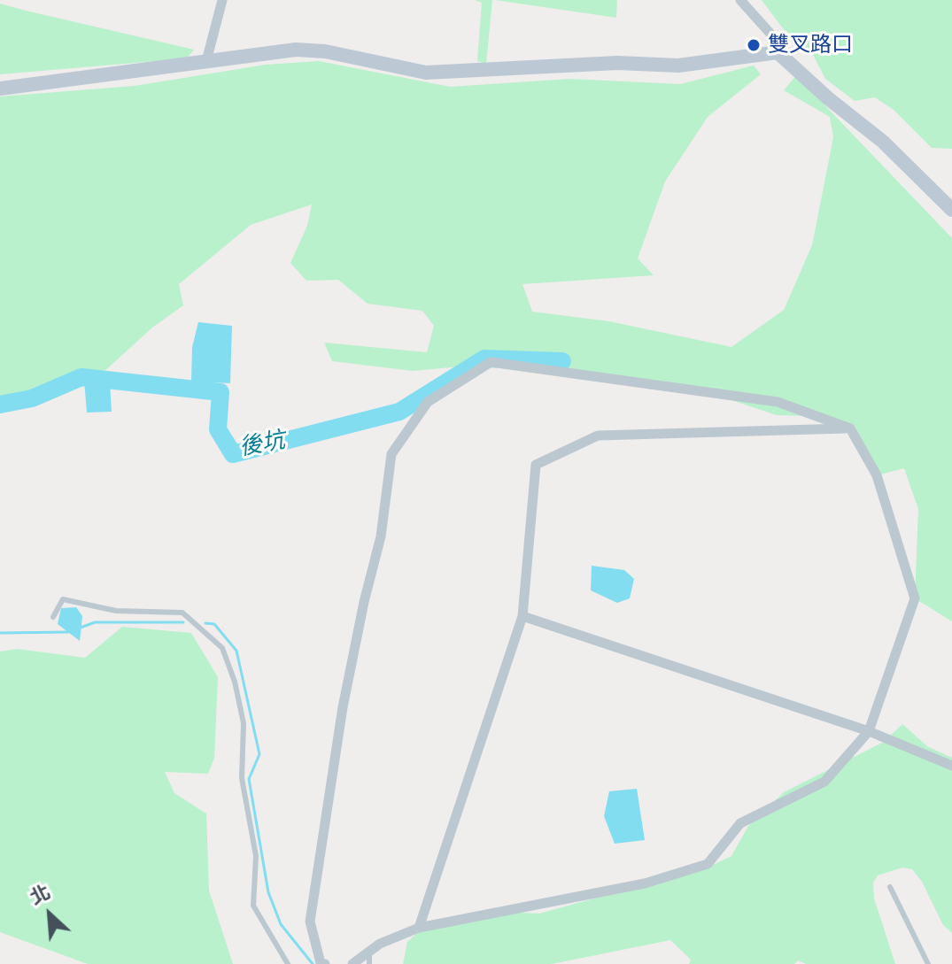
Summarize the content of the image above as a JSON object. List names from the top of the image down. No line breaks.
{"water":["後坑"],"places":["雙叉路口"],"north":"top left"}
